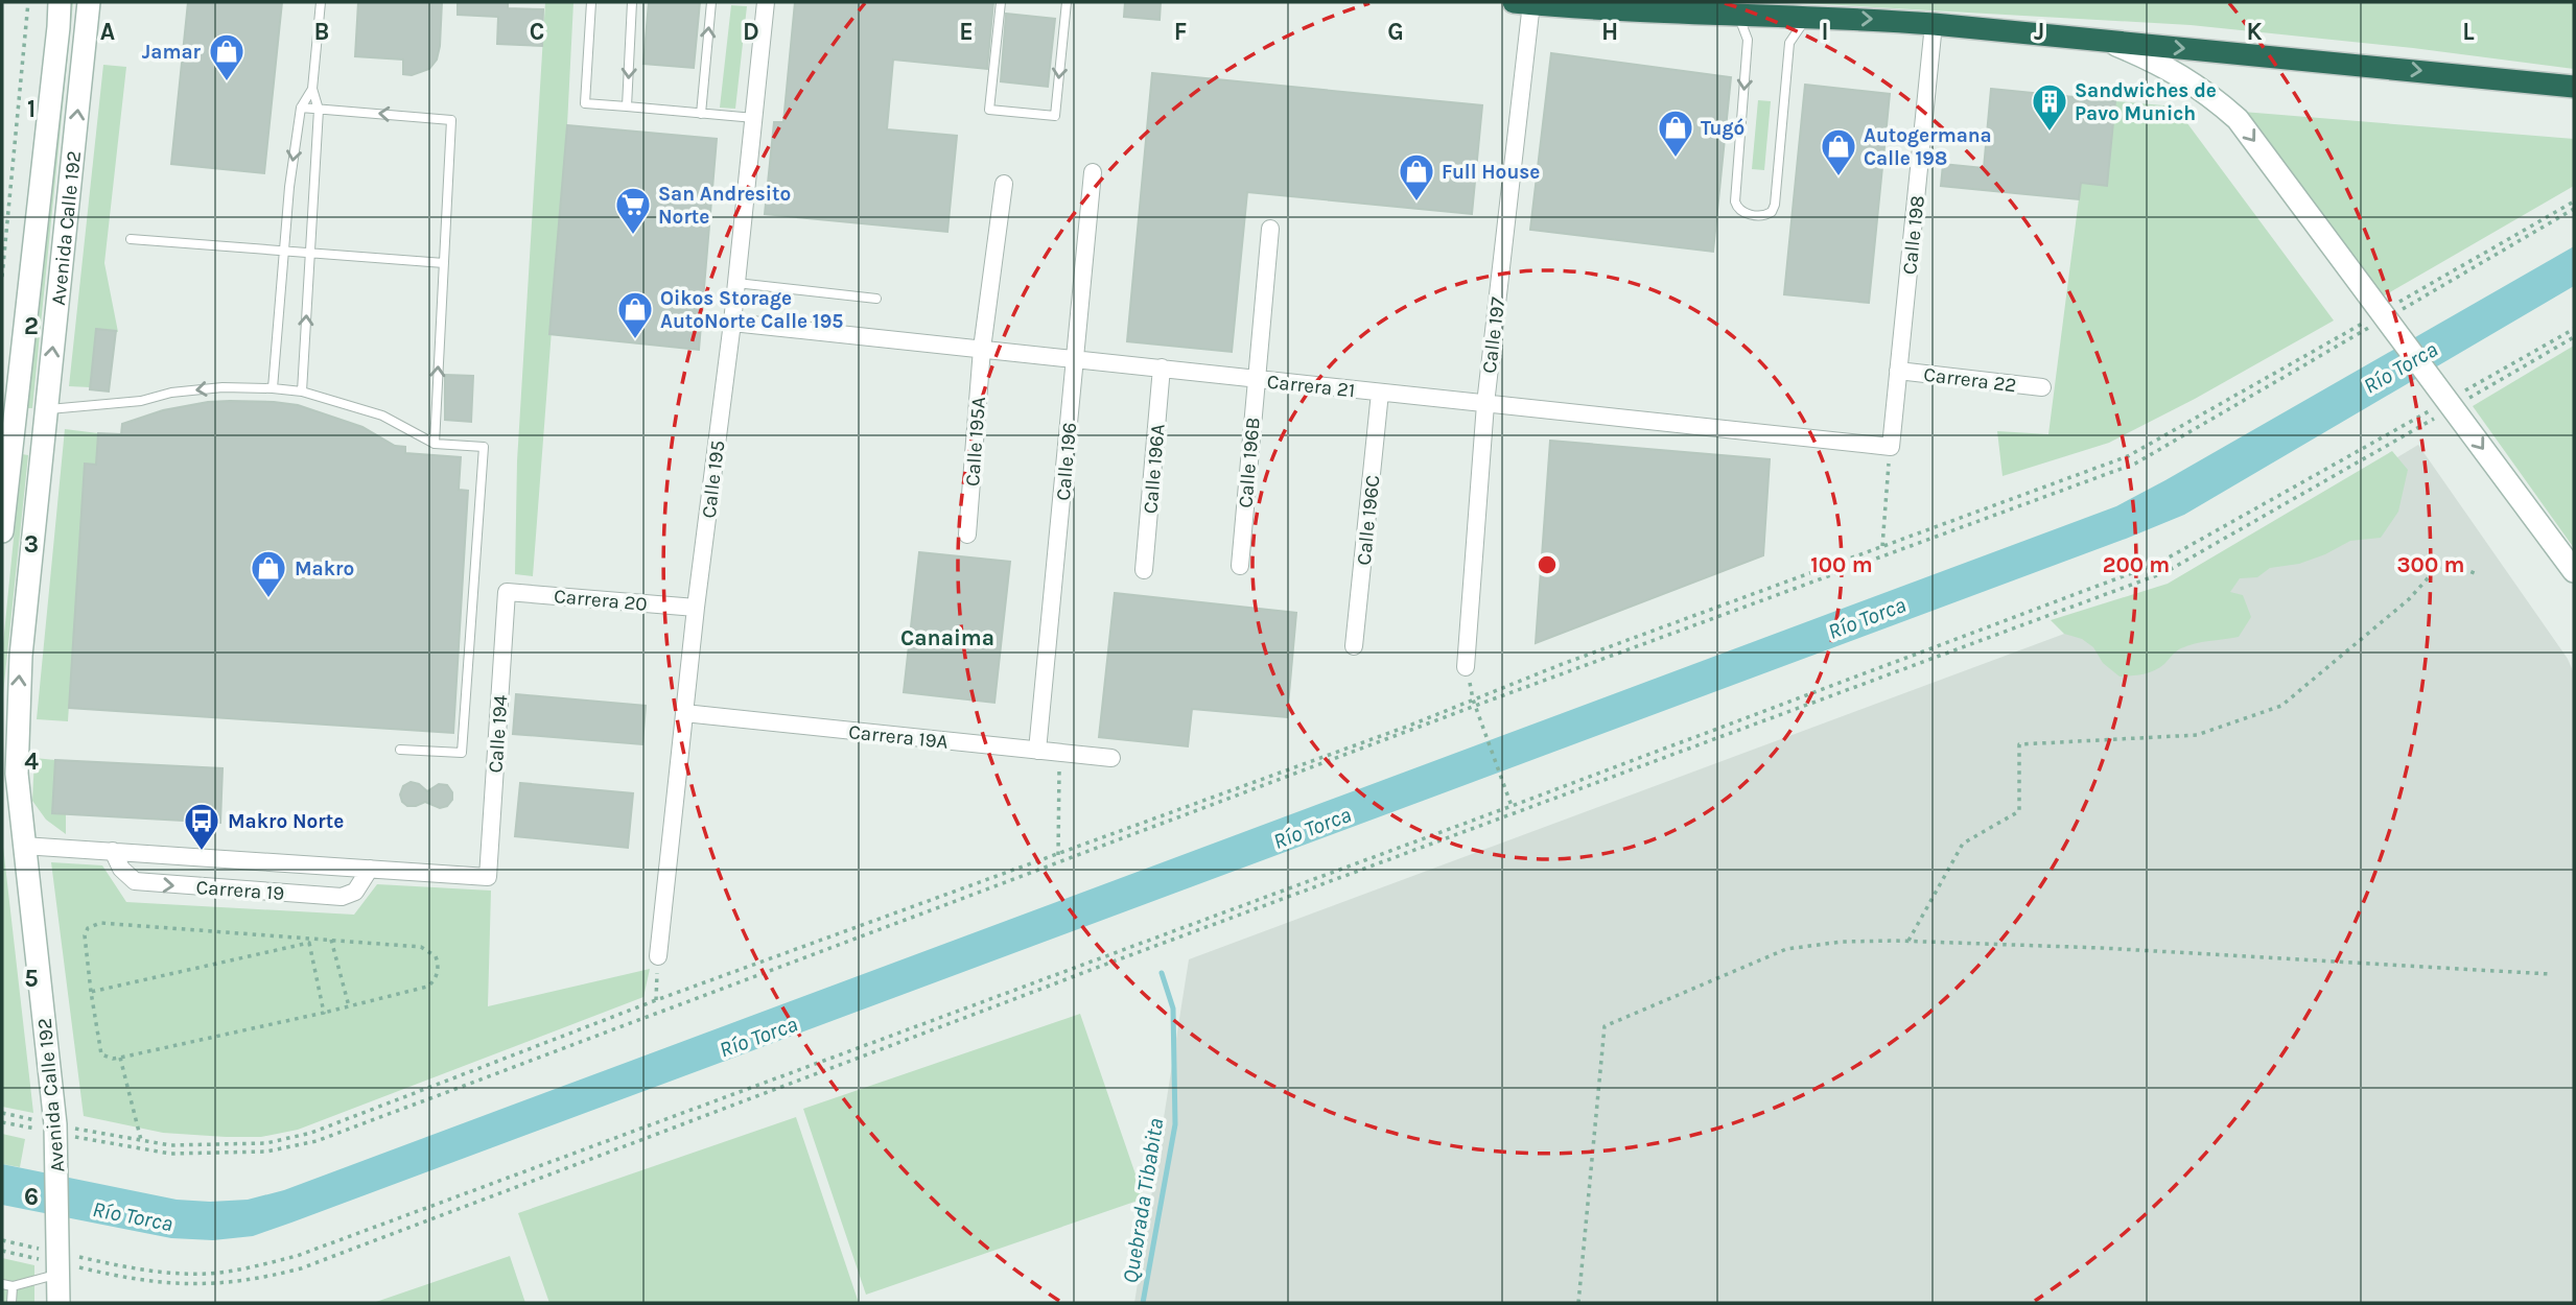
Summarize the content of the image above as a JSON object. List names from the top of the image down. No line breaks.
{"streets":{"main road":["Avenida Calle 192"],"street":["Calle 198","Calle 197","Carrera 22","Carrera 21","Calle 195A","Calle 196","Calle 196B","Calle 196A","Calle 195","Calle 196C","Carrera 20","Calle 194","Carrera 19A","Carrera 19"]},"crossings":[["Avenida Calle 192","Carrera 19"],["Calle 198","Carrera 22"],["Calle 198","Carrera 21"],["Calle 197","Carrera 21"],["Carrera 21","Calle 195A"],["Carrera 21","Calle 196"],["Carrera 21","Calle 196B"],["Carrera 21","Calle 196A"],["Carrera 21","Calle 195"],["Carrera 21","Calle 196C"],["Calle 196","Carrera 19A"],["Calle 195","Carrera 20"],["Calle 195","Carrera 19A"],["Carrera 20","Calle 194"],["Calle 194","Carrera 19"]],"districts":["Canaima"],"water":["Río Torca","Quebrada Tibabita"],"places":{"shop":["Jamar","Tugó","Autogermana Calle 198","Full House","Oikos Storage AutoNorte Calle 195","Makro"],"building":["Sandwiches de Pavo Munich"],"supermarket":["San Andresito Norte"],"bus stop":["Makro Norte"]},"grid":{"columns":["A","B","C","D","E","F","G","H","I","J","K","L"],"rows":["1","2","3","4","5","6"]},"rings":["100 m","200 m","300 m"]}
